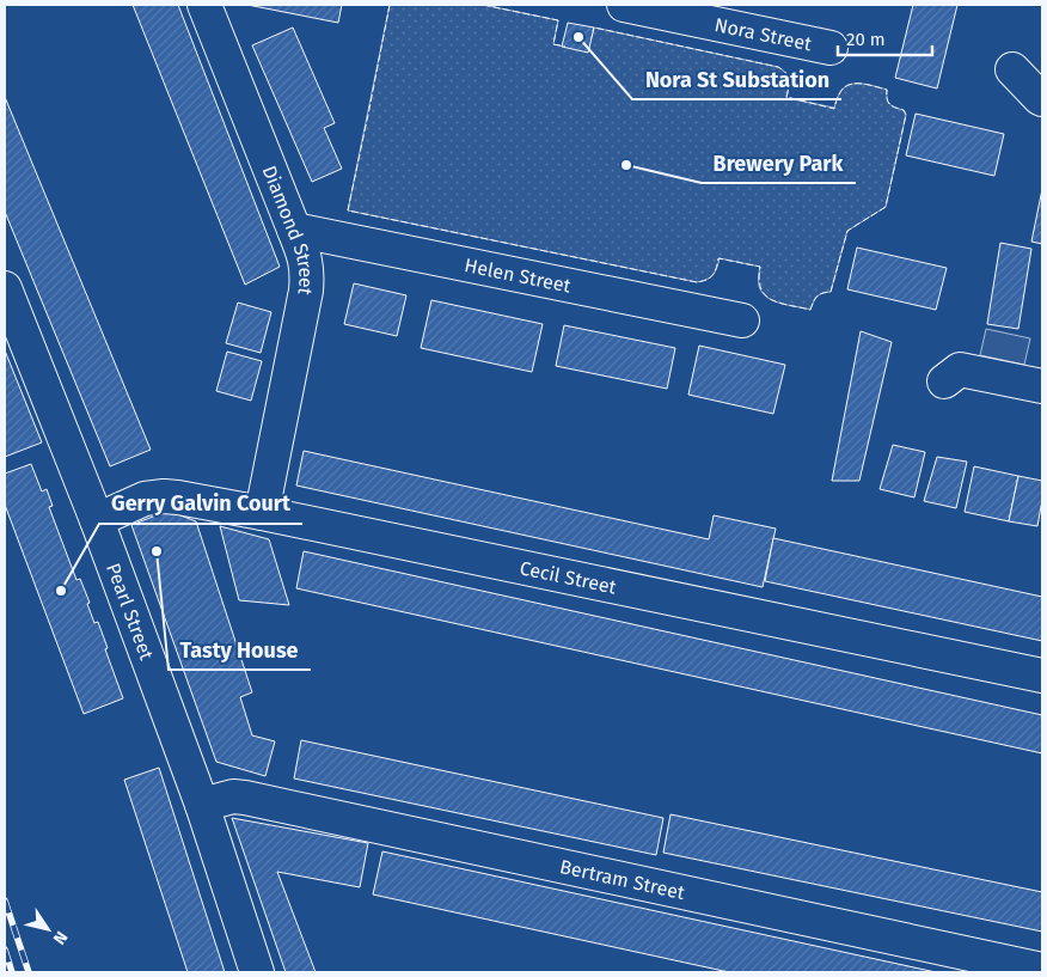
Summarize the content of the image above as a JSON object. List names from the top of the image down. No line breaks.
{"streets":{"street":["Nora Street","Diamond Street","Helen Street","Cecil Street","Pearl Street","Bertram Street"]},"crossings":[["Diamond Street","Helen Street"],["Diamond Street","Cecil Street"],["Cecil Street","Pearl Street"],["Pearl Street","Bertram Street"]],"places":["Nora St Substation","Brewery Park","Tasty House","Gerry Galvin Court"],"scale_bar":"20 m","north":"bottom right"}
